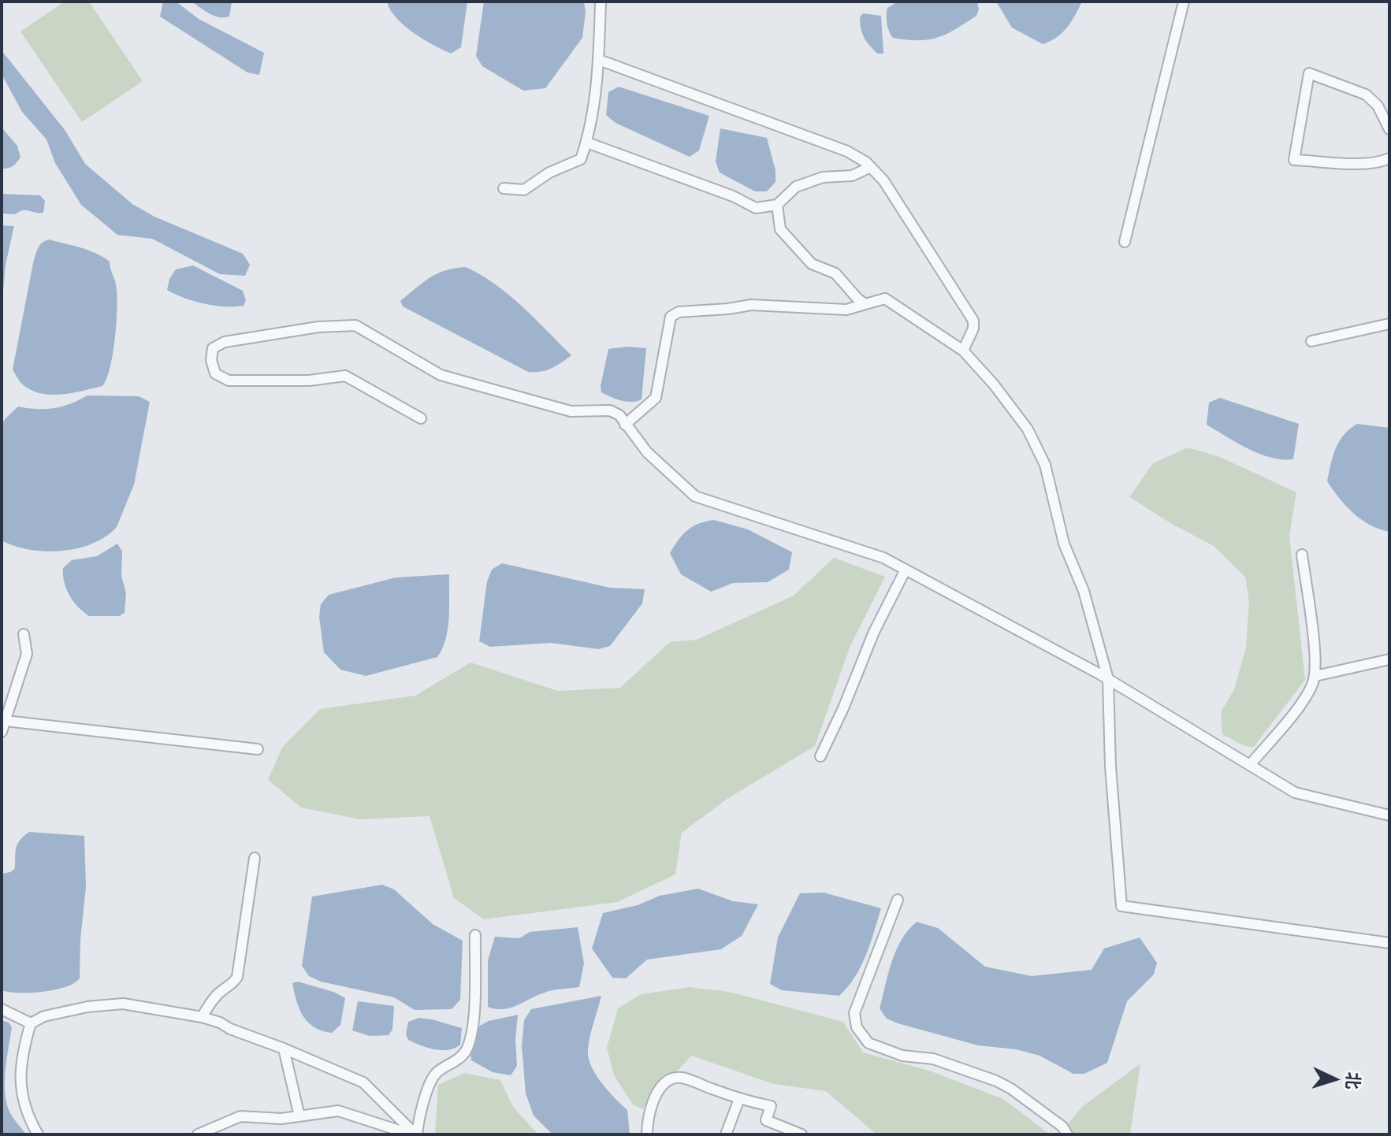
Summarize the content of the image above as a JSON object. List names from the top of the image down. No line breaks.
{"north":"right"}
